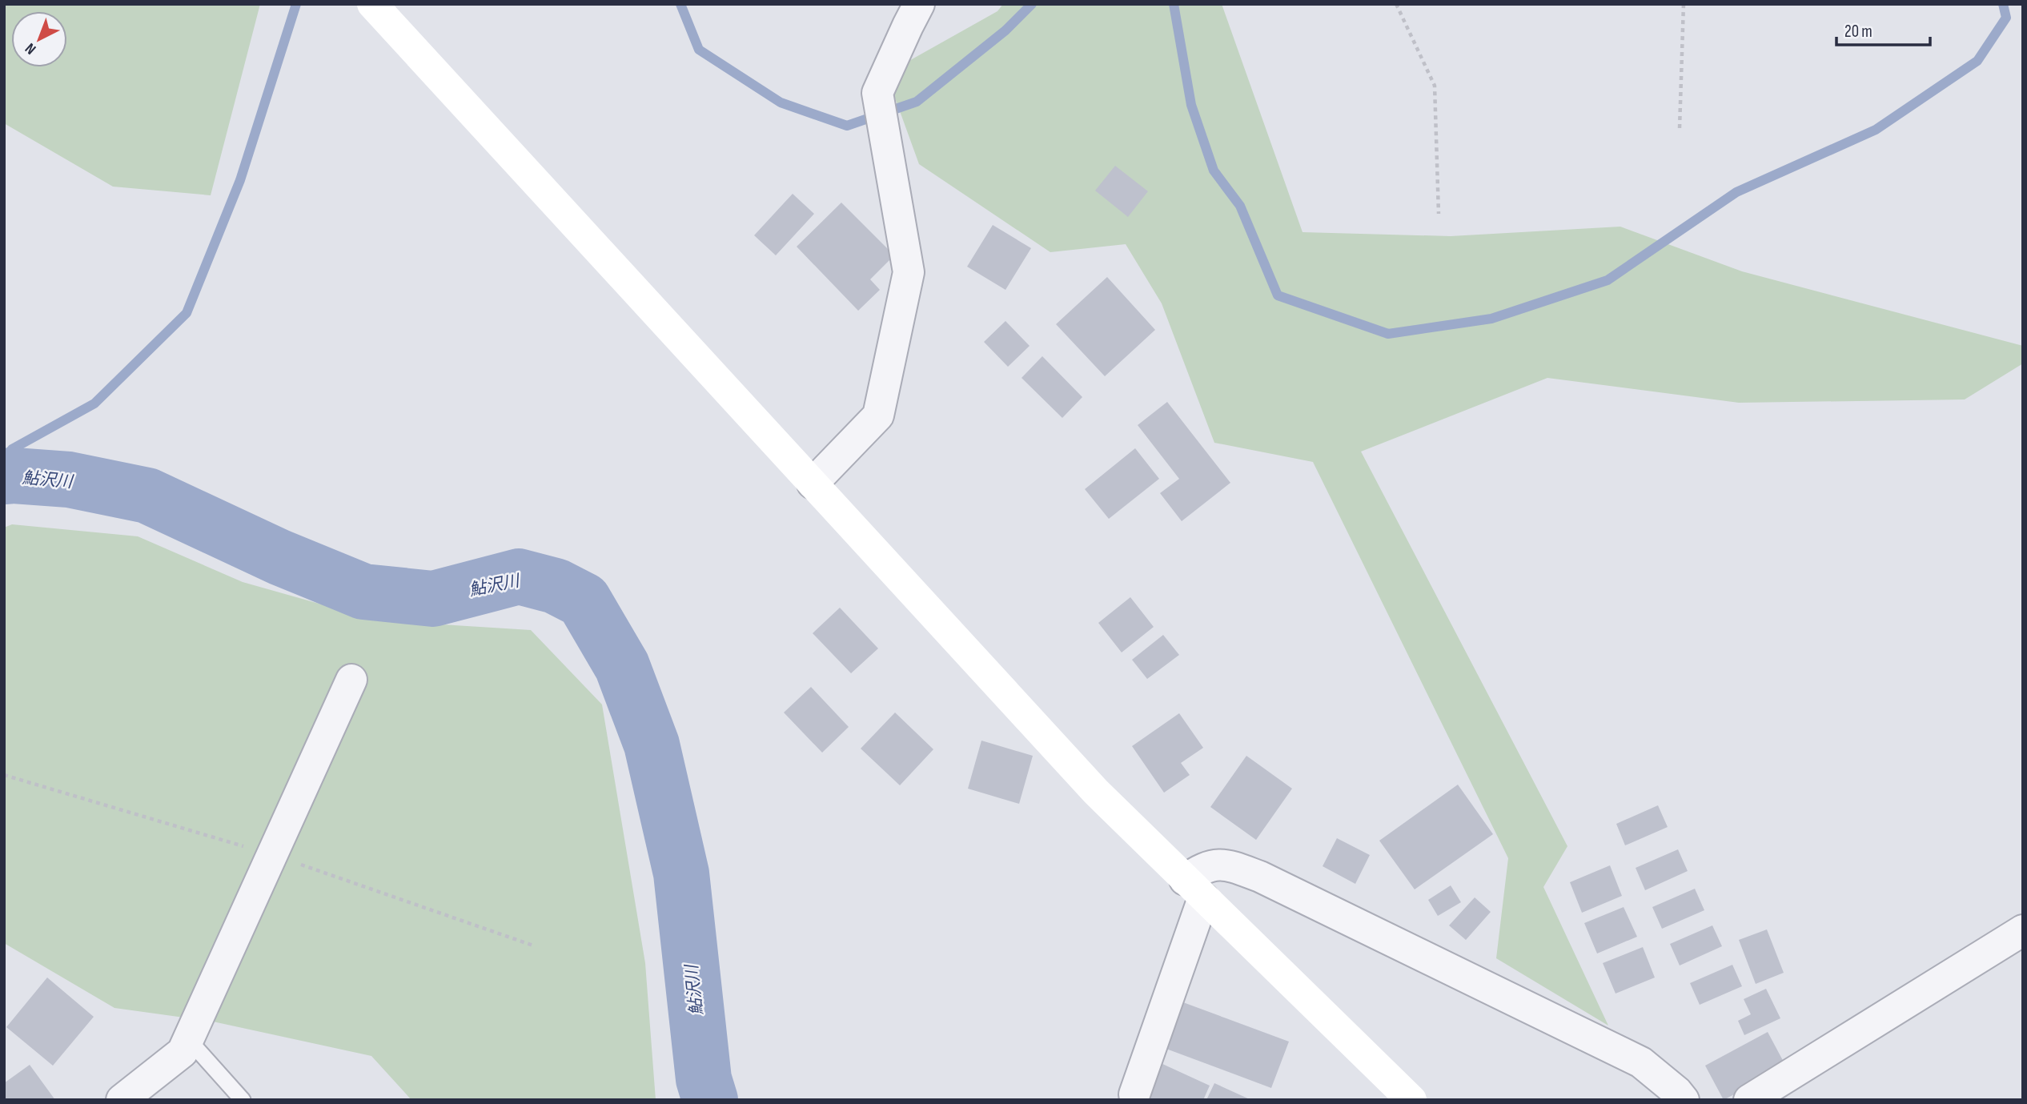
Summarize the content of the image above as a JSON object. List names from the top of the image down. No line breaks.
{"water":["鮎沢川"],"scale_bar":"20 m","north":"bottom left"}
